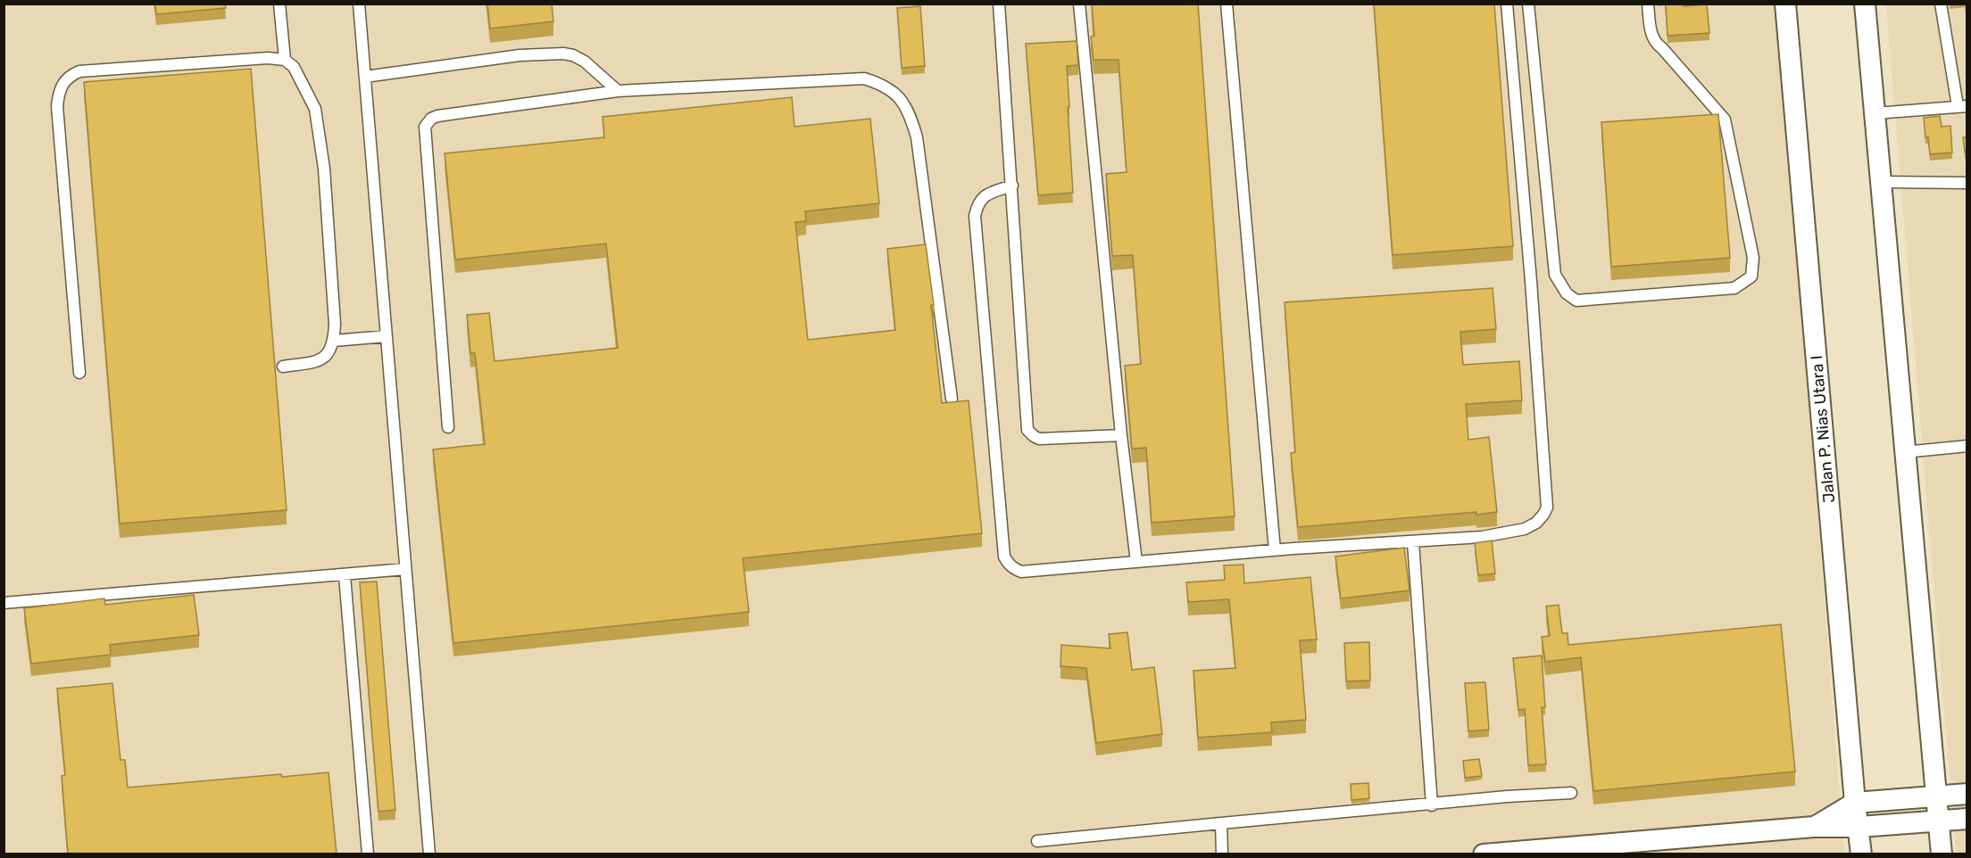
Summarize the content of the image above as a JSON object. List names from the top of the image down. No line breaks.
{"streets":{"street":["Jalan P. Nias Utara I"]}}
